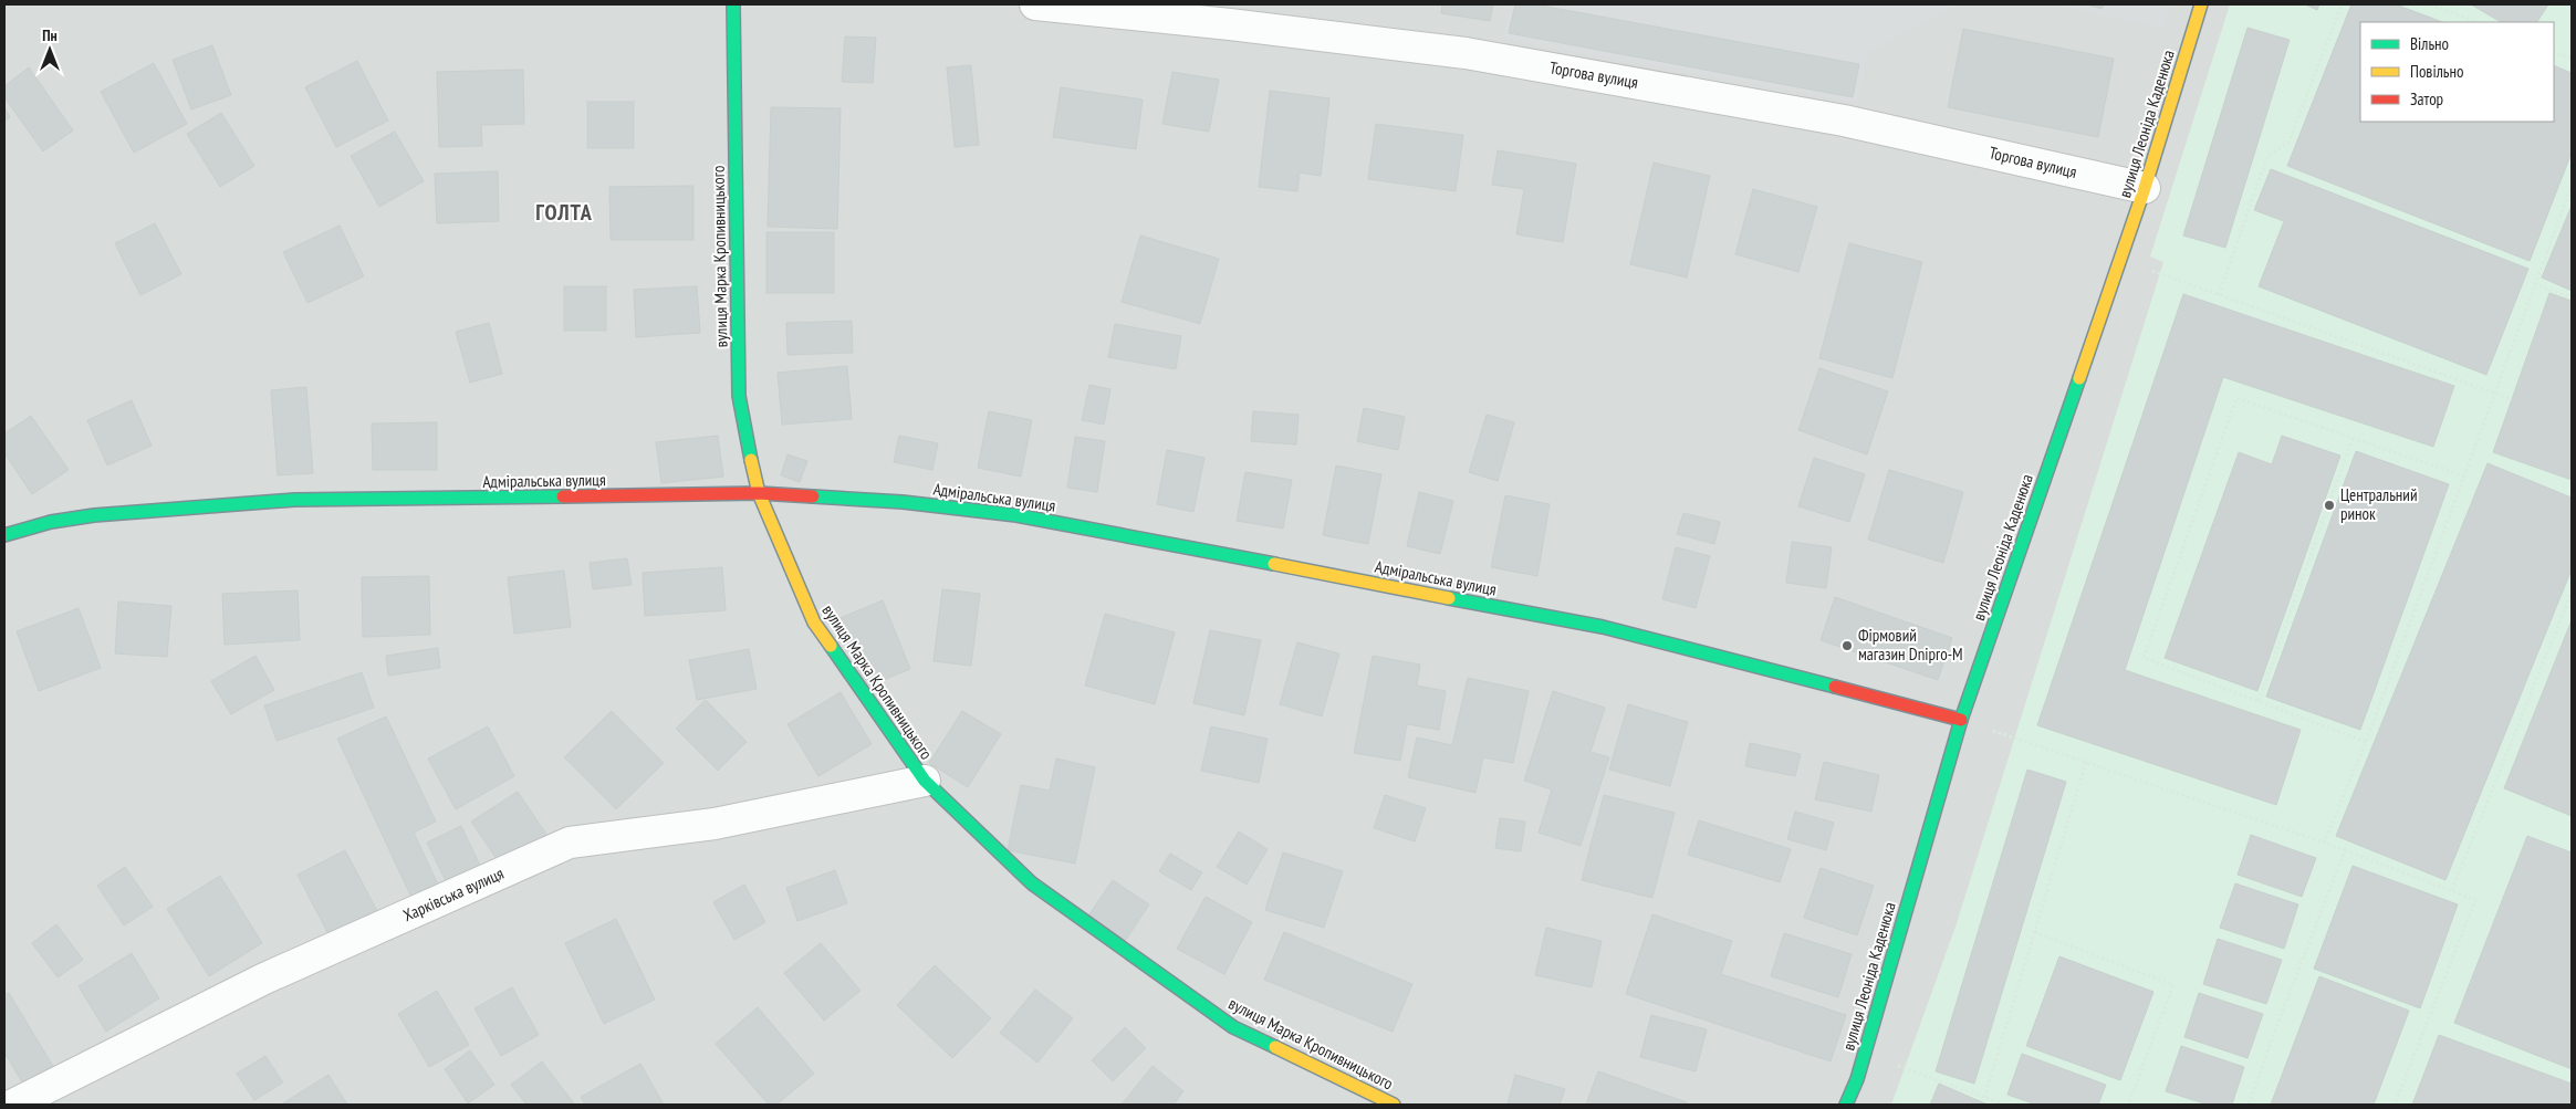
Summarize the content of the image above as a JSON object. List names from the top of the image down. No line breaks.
{"streets":{"street":["Торгова вулиця","вулиця Леоніда Каденюка","вулиця Марка Кропивницького","Адміральська вулиця","Харківська вулиця"]},"crossings":[["Торгова вулиця","вулиця Леоніда Каденюка"],["вулиця Леоніда Каденюка","Адміральська вулиця"],["вулиця Марка Кропивницького","Адміральська вулиця"],["вулиця Марка Кропивницького","Харківська вулиця"]],"districts":["ГОЛТА"],"places":["Центральний ринок","Фірмовий магазин Dnipro-M"],"legend":["Вільно","Повільно","Затор"],"north":"top"}
